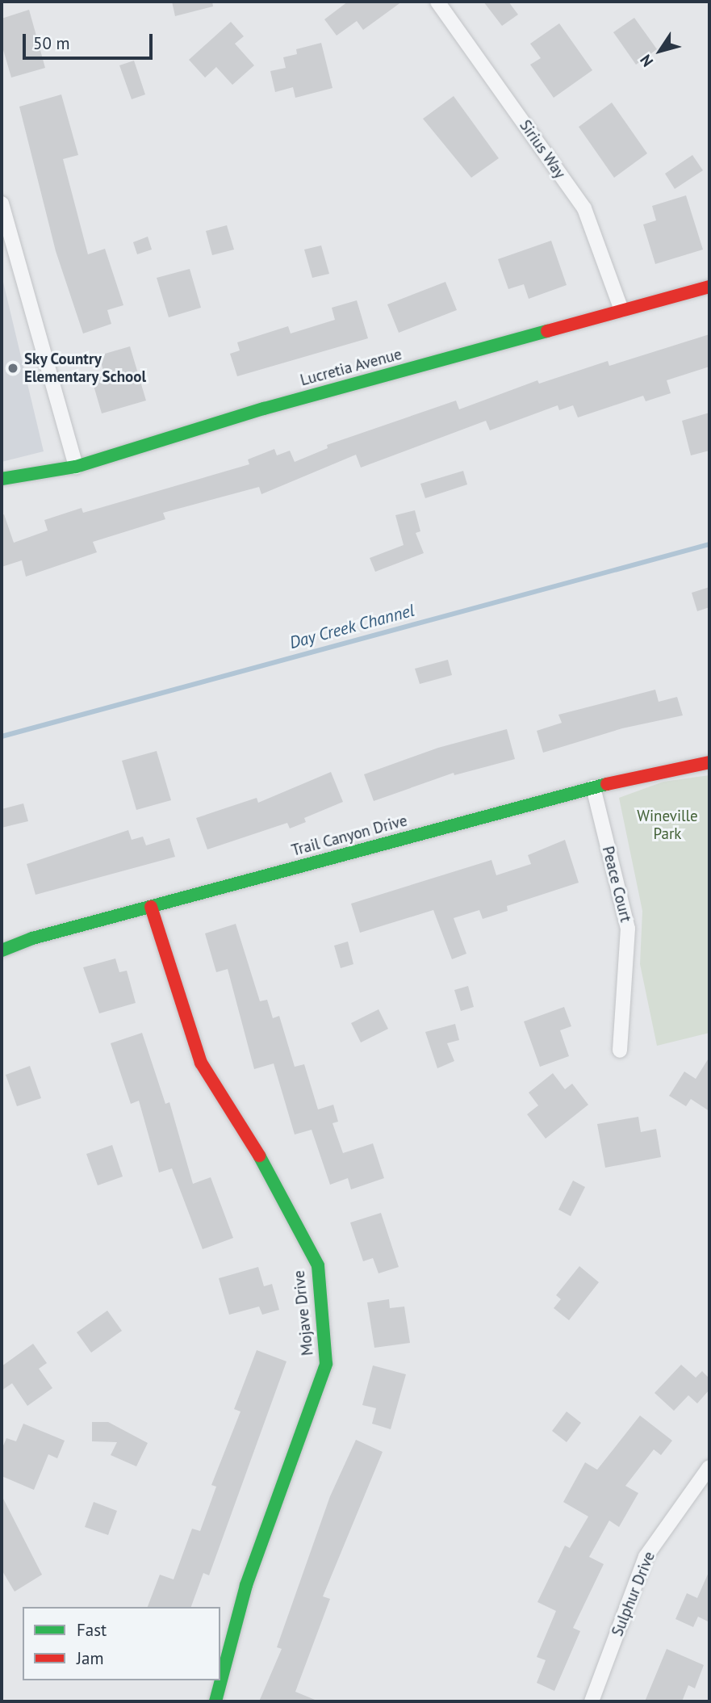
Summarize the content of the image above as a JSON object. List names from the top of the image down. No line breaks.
{"streets":{"street":["Sirius Way","Lucretia Avenue","Trail Canyon Drive","Peace Court","Mojave Drive","Sulphur Drive"]},"crossings":[["Sirius Way","Lucretia Avenue"],["Trail Canyon Drive","Peace Court"],["Trail Canyon Drive","Mojave Drive"]],"water":["Day Creek Channel"],"parks":["Wineville Park"],"places":["Sky Country Elementary School"],"legend":["Fast","Jam"],"scale_bar":"50 m","north":"bottom left"}
